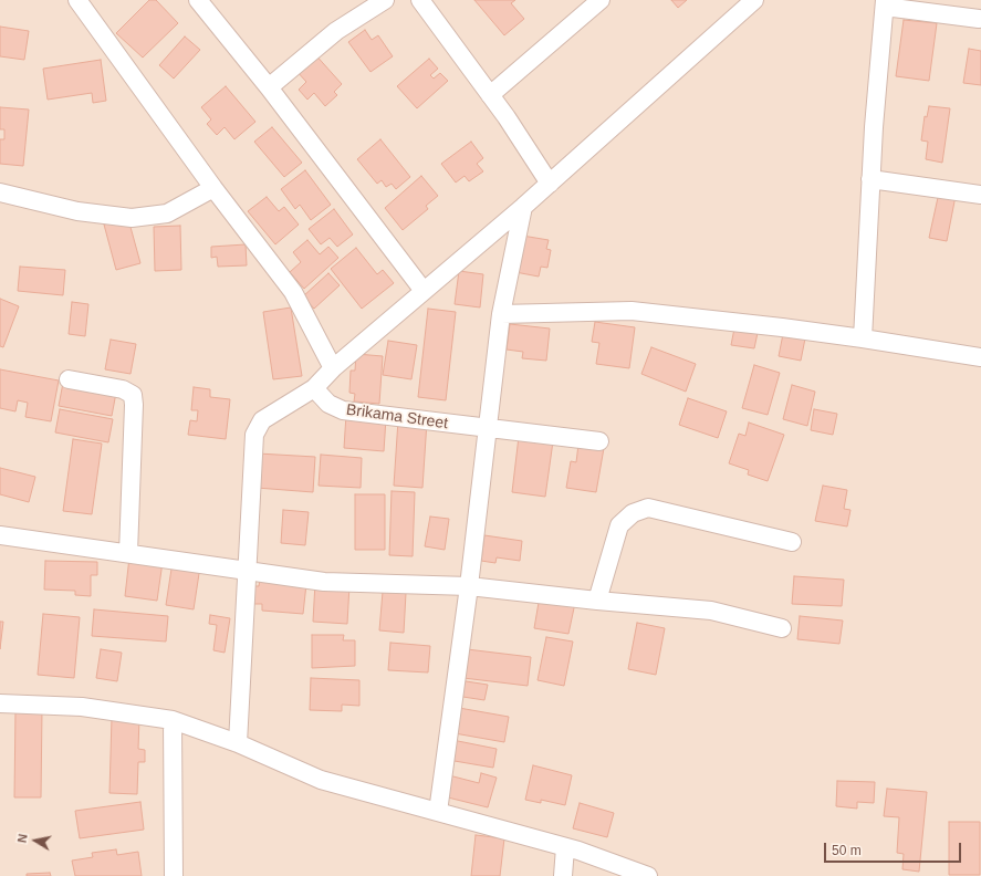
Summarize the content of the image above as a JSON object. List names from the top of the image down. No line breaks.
{"streets":{"street":["Brikama Street"]},"scale_bar":"50 m","north":"left"}
